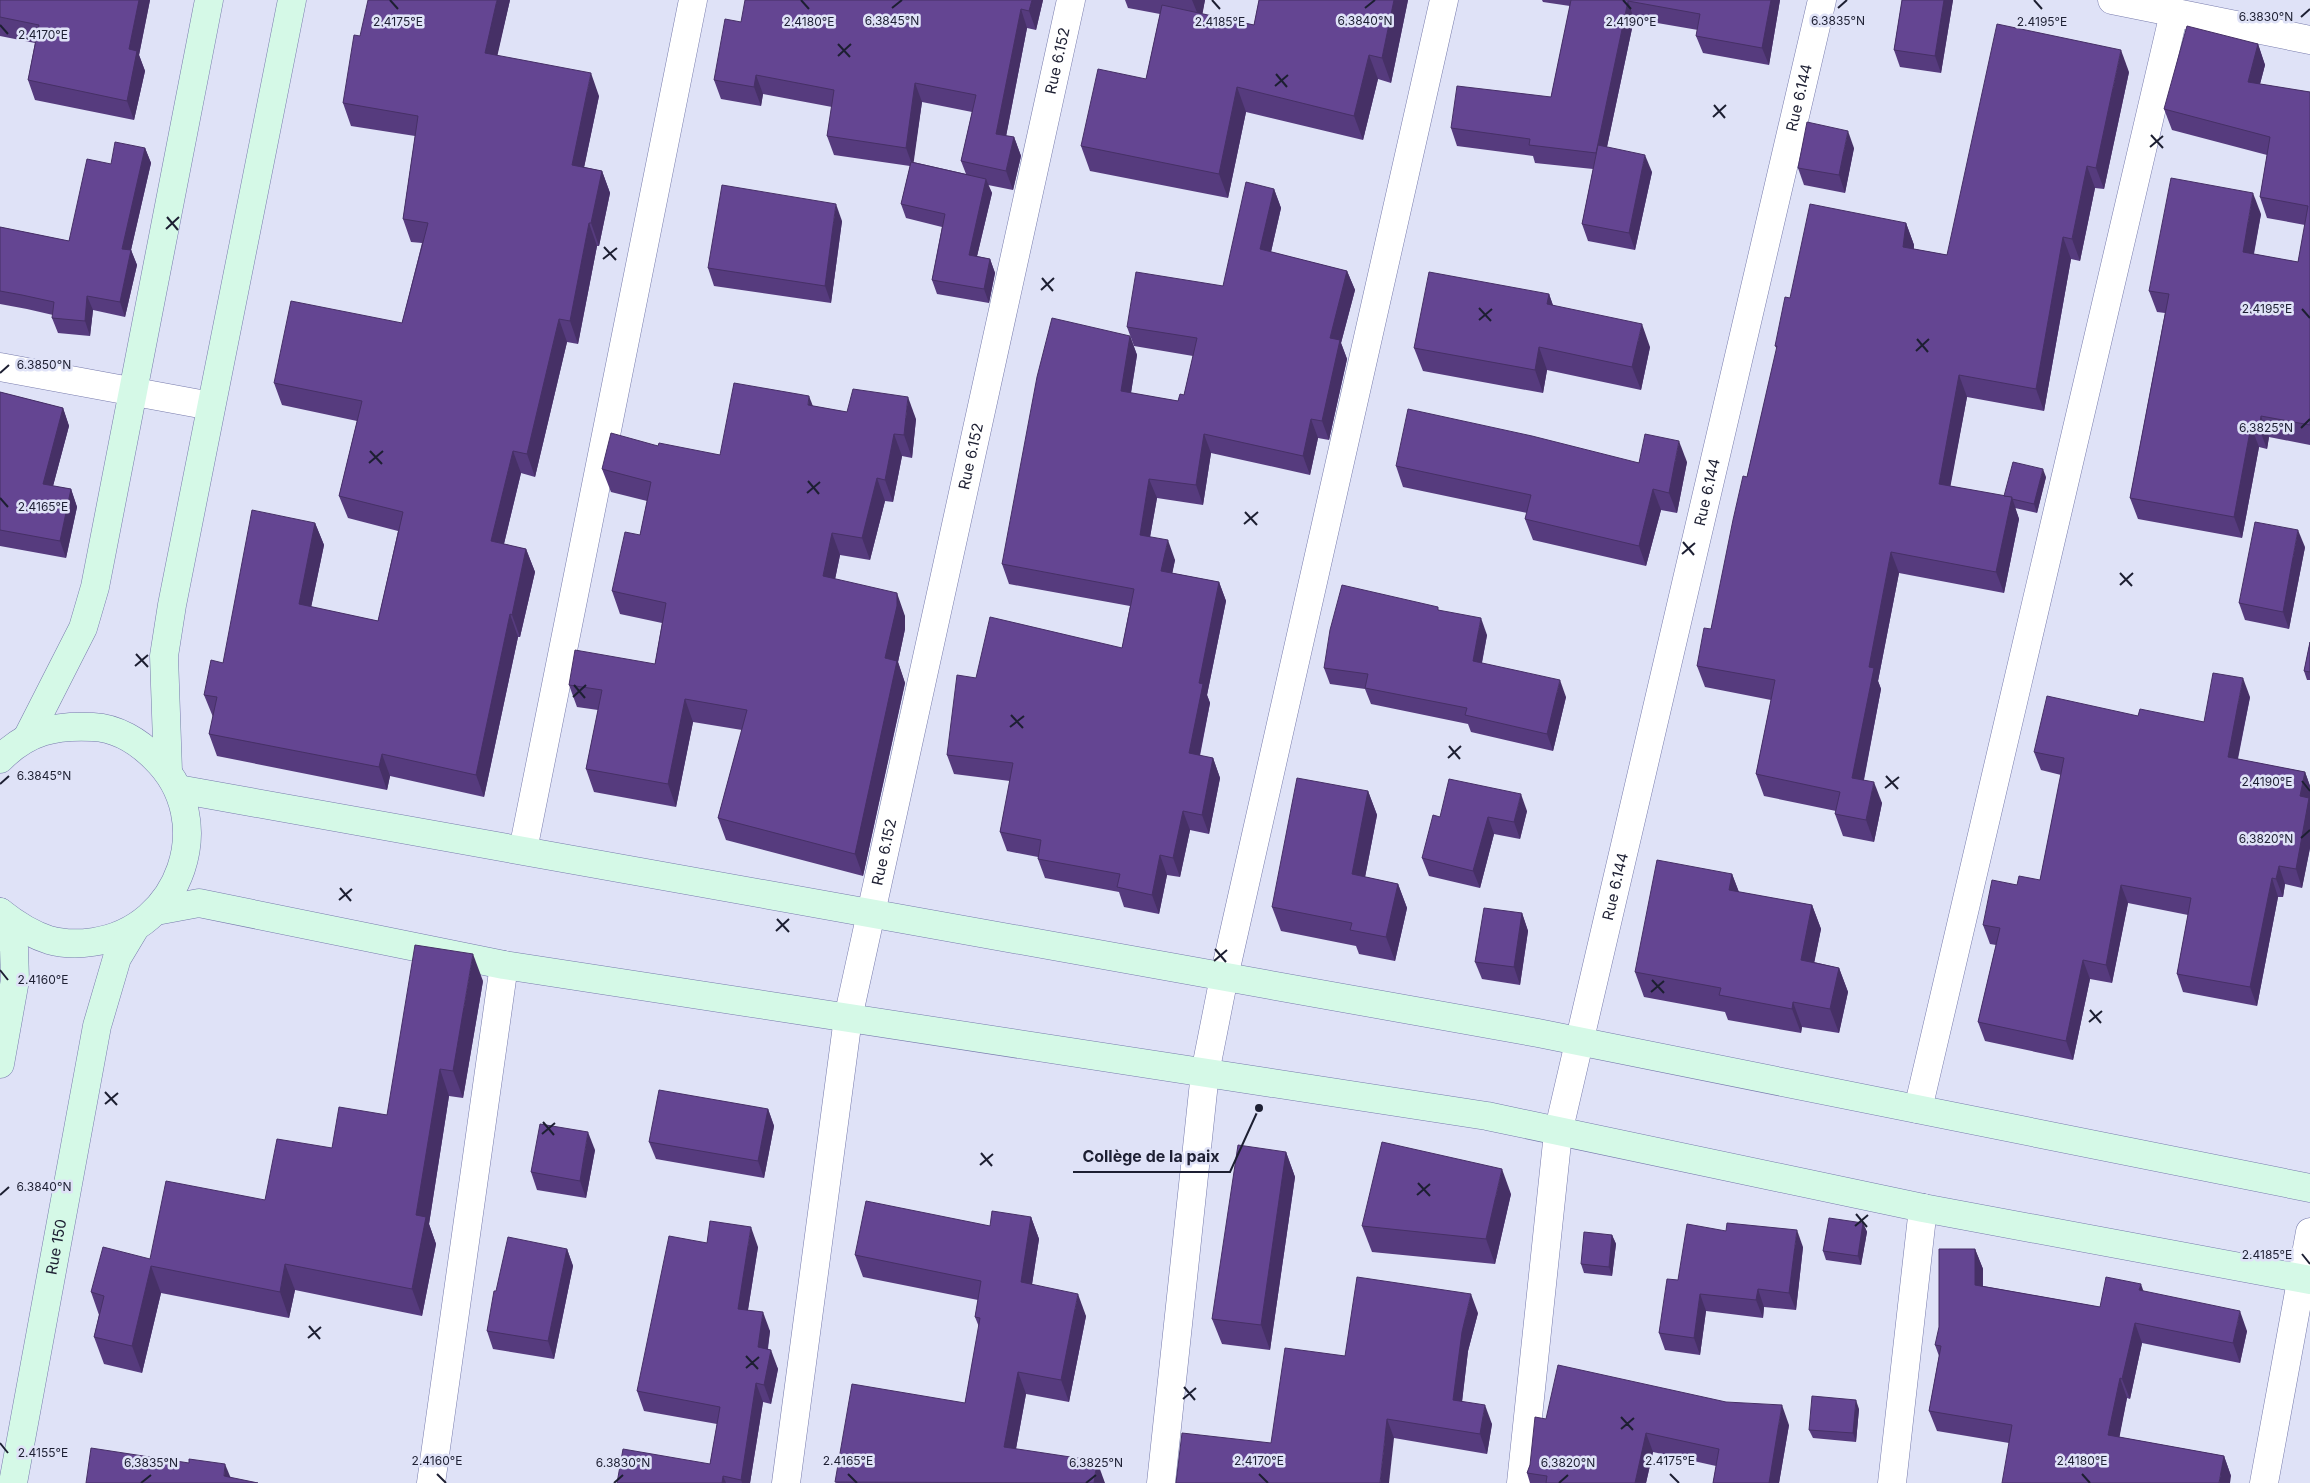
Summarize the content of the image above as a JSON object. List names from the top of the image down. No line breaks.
{"streets":{"main road":["Rue 150"],"street":["Rue 6.152","Rue 6.144"]},"places":["Collège de la paix"],"coordinates":["6.3830°N","6.3845°N","6.3840°N","6.3835°N","2.4175°E","2.4180°E","2.4185°E","2.4190°E","2.4195°E","2.4170°E","6.3850°N","6.3825°N","2.4165°E","6.3820°N","2.4160°E","2.4155°E"]}
